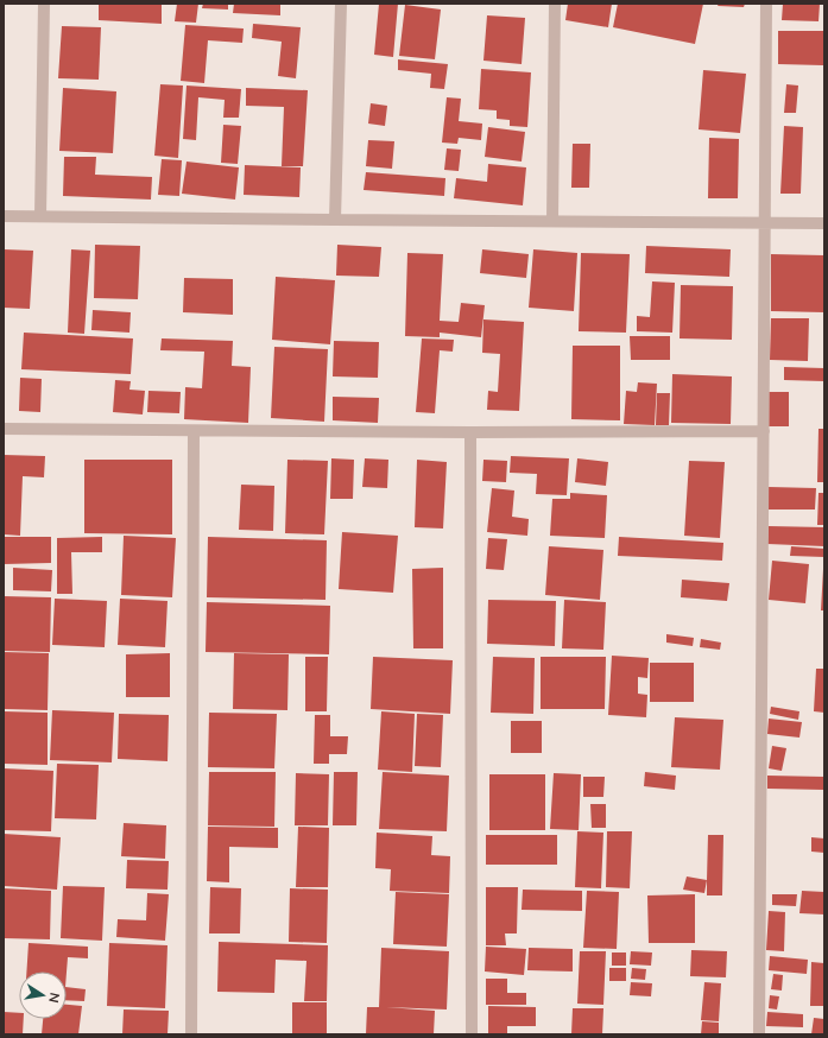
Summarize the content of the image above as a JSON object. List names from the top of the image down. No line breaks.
{"north":"right"}
